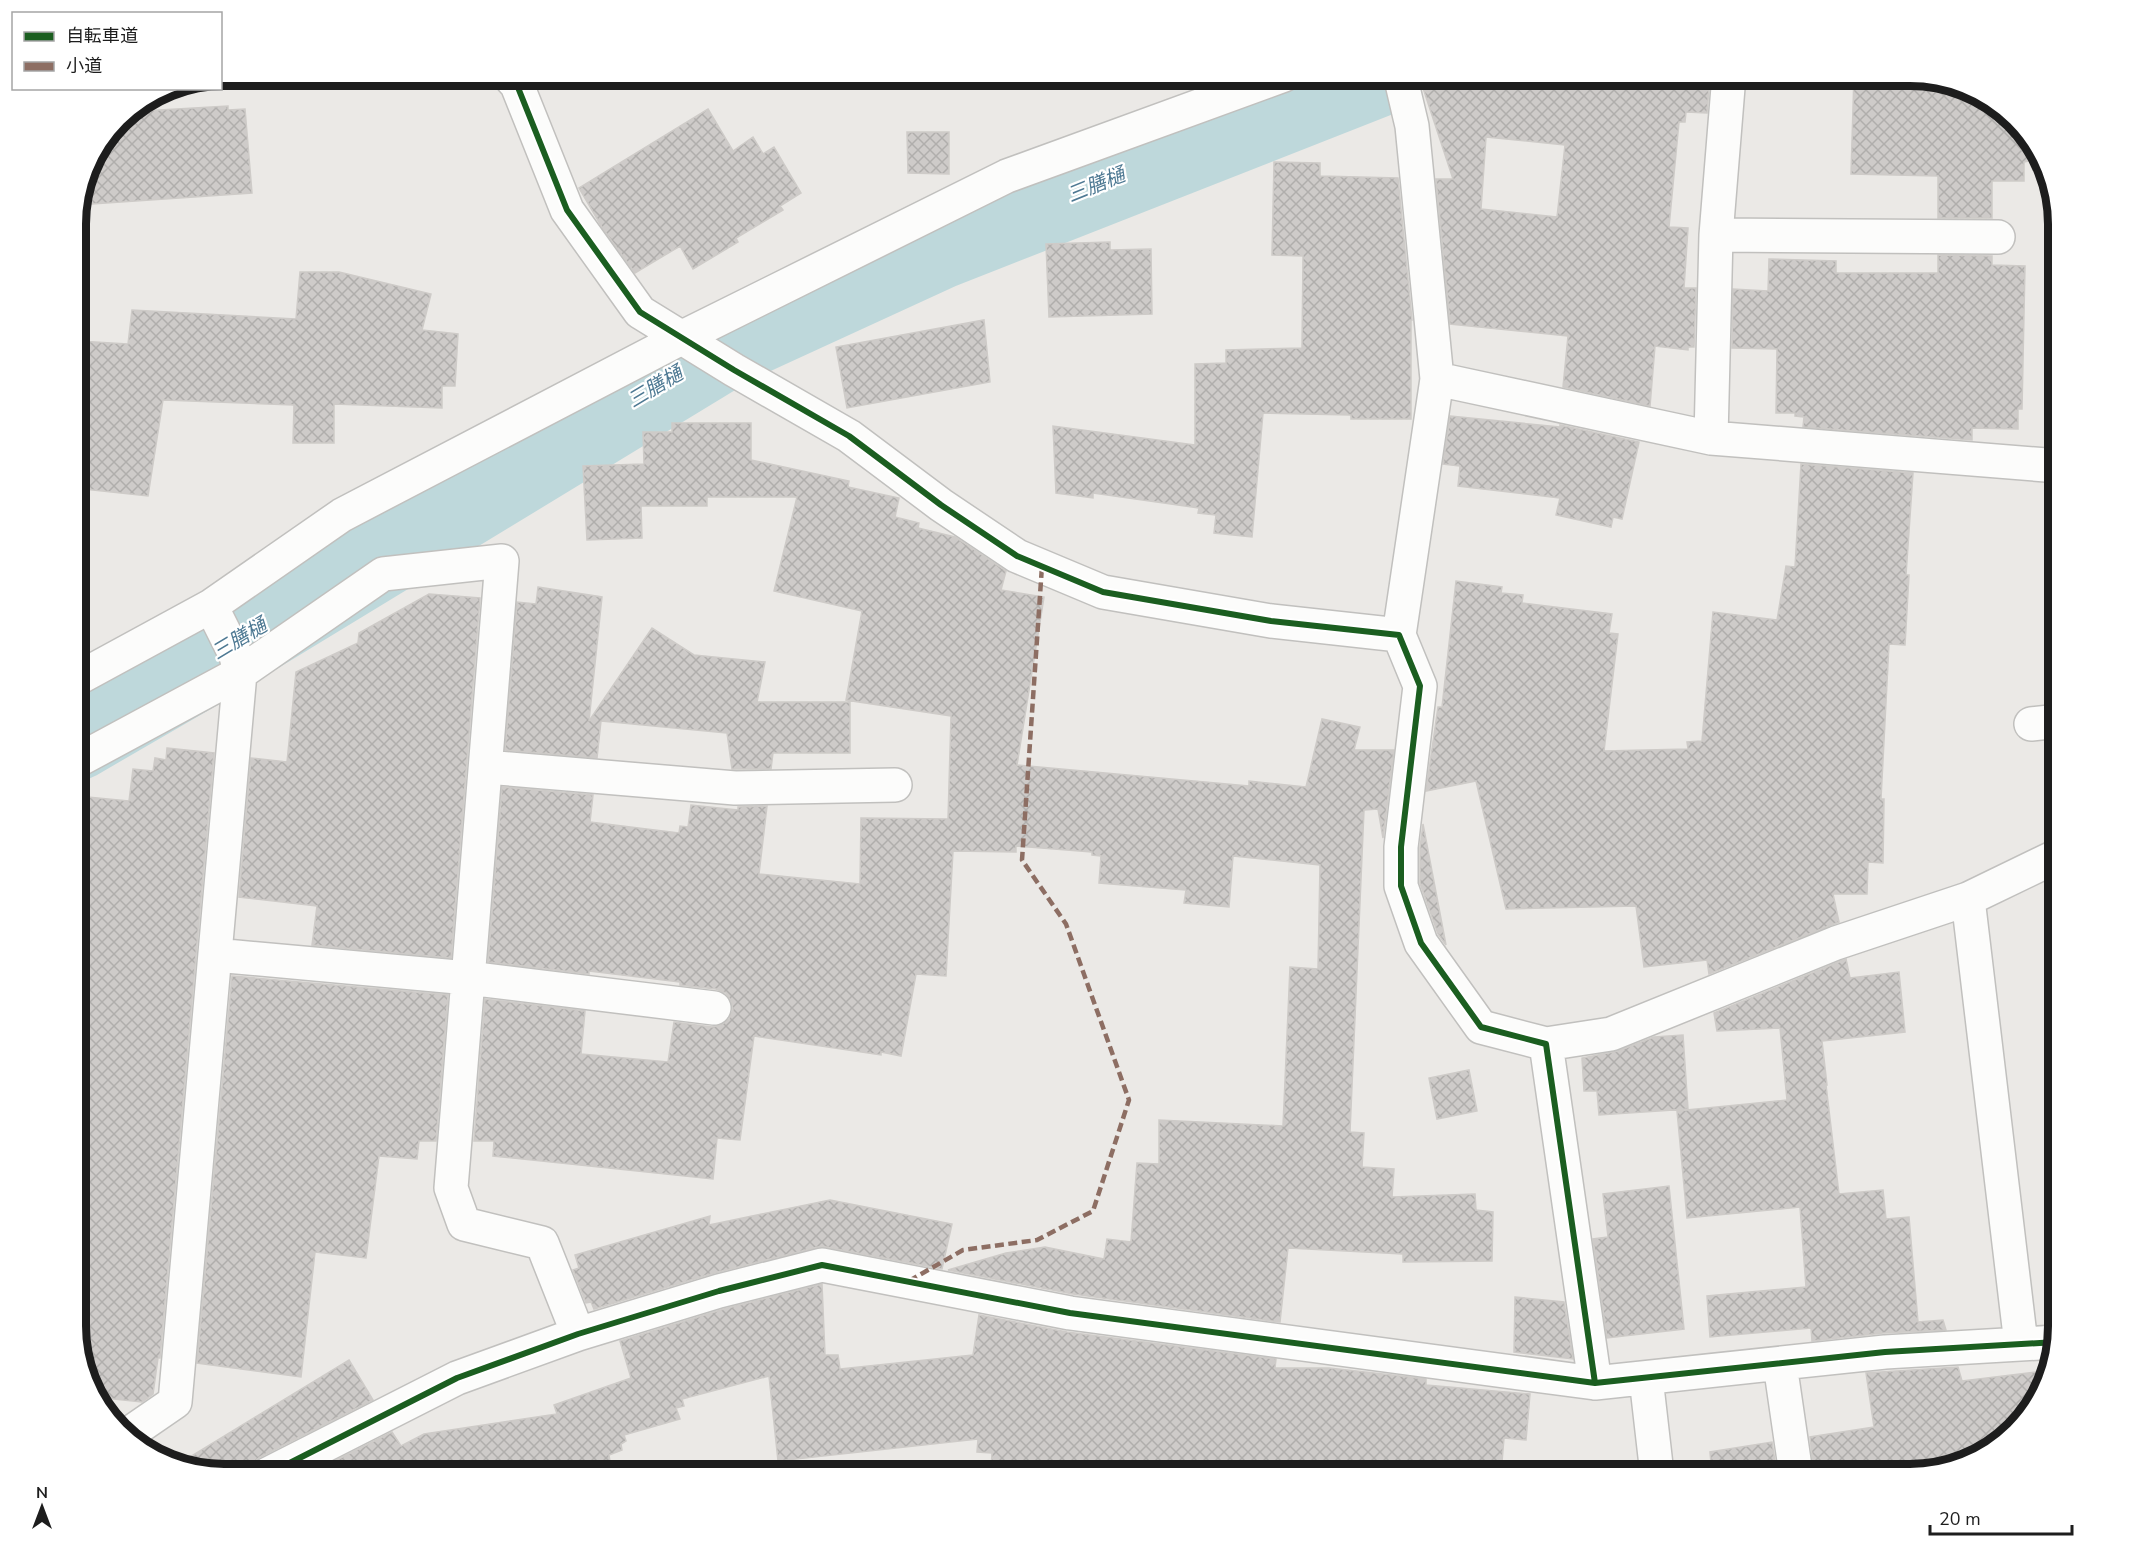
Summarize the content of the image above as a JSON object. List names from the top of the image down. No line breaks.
{"water":["三膳樋"],"legend":["自転車道","小道"],"scale_bar":"20 m","north":"top"}
